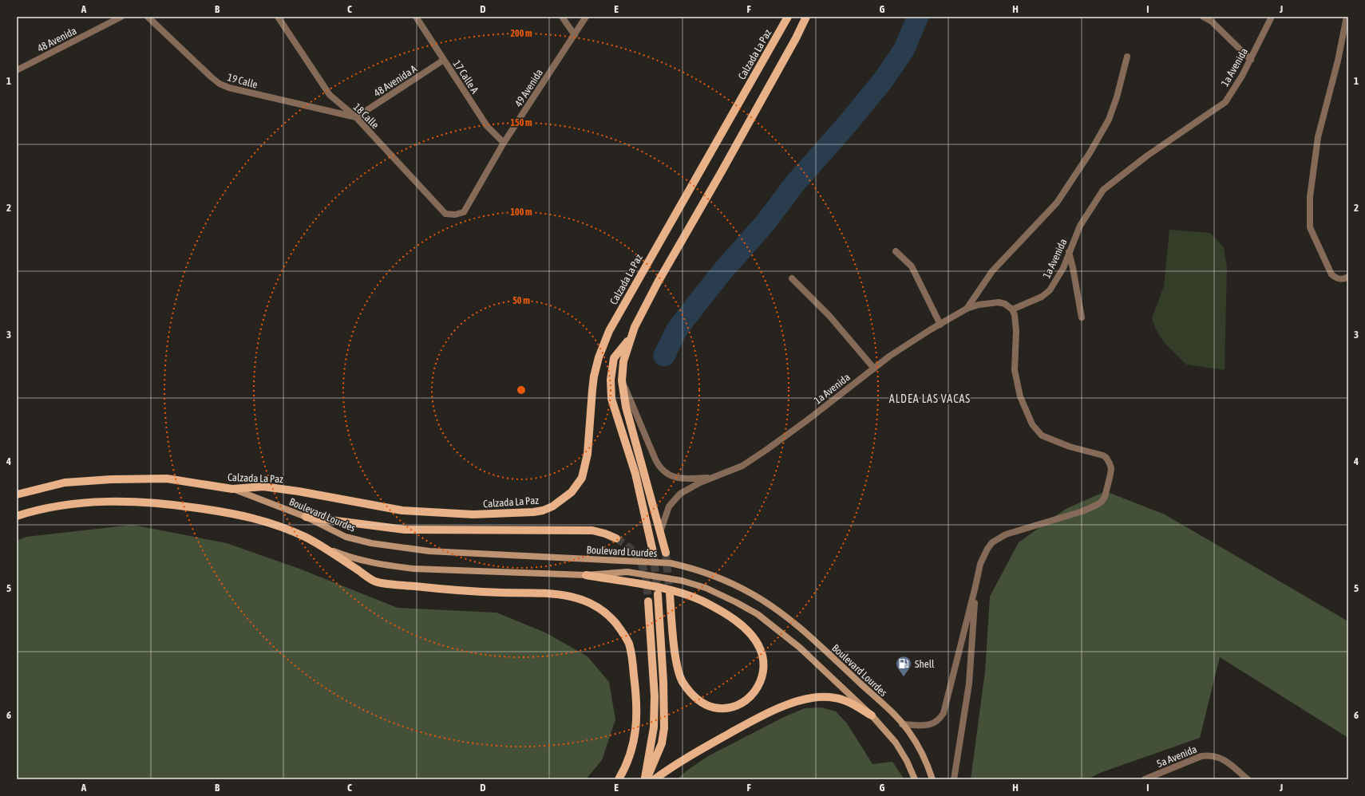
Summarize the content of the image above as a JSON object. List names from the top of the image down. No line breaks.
{"streets":{"main road":["Calzada La Paz","Boulevard Lourdes"],"street":["48 Avenida","1a Avenida","17 Calle A","19 Calle","48 Avenida A","49 Avenida","18 Calle","5a Avenida"]},"crossings":[["Calzada La Paz","Boulevard Lourdes"],["17 Calle A","48 Avenida A"],["17 Calle A","49 Avenida"],["19 Calle","48 Avenida A"],["19 Calle","18 Calle"],["48 Avenida A","18 Calle"],["49 Avenida","18 Calle"]],"districts":["ALDEA LAS VACAS"],"places":{"fuel station":["Shell"]},"grid":{"columns":["A","B","C","D","E","F","G","H","I","J"],"rows":["1","2","3","4","5","6"]},"rings":["200 m","150 m","100 m","50 m"]}
